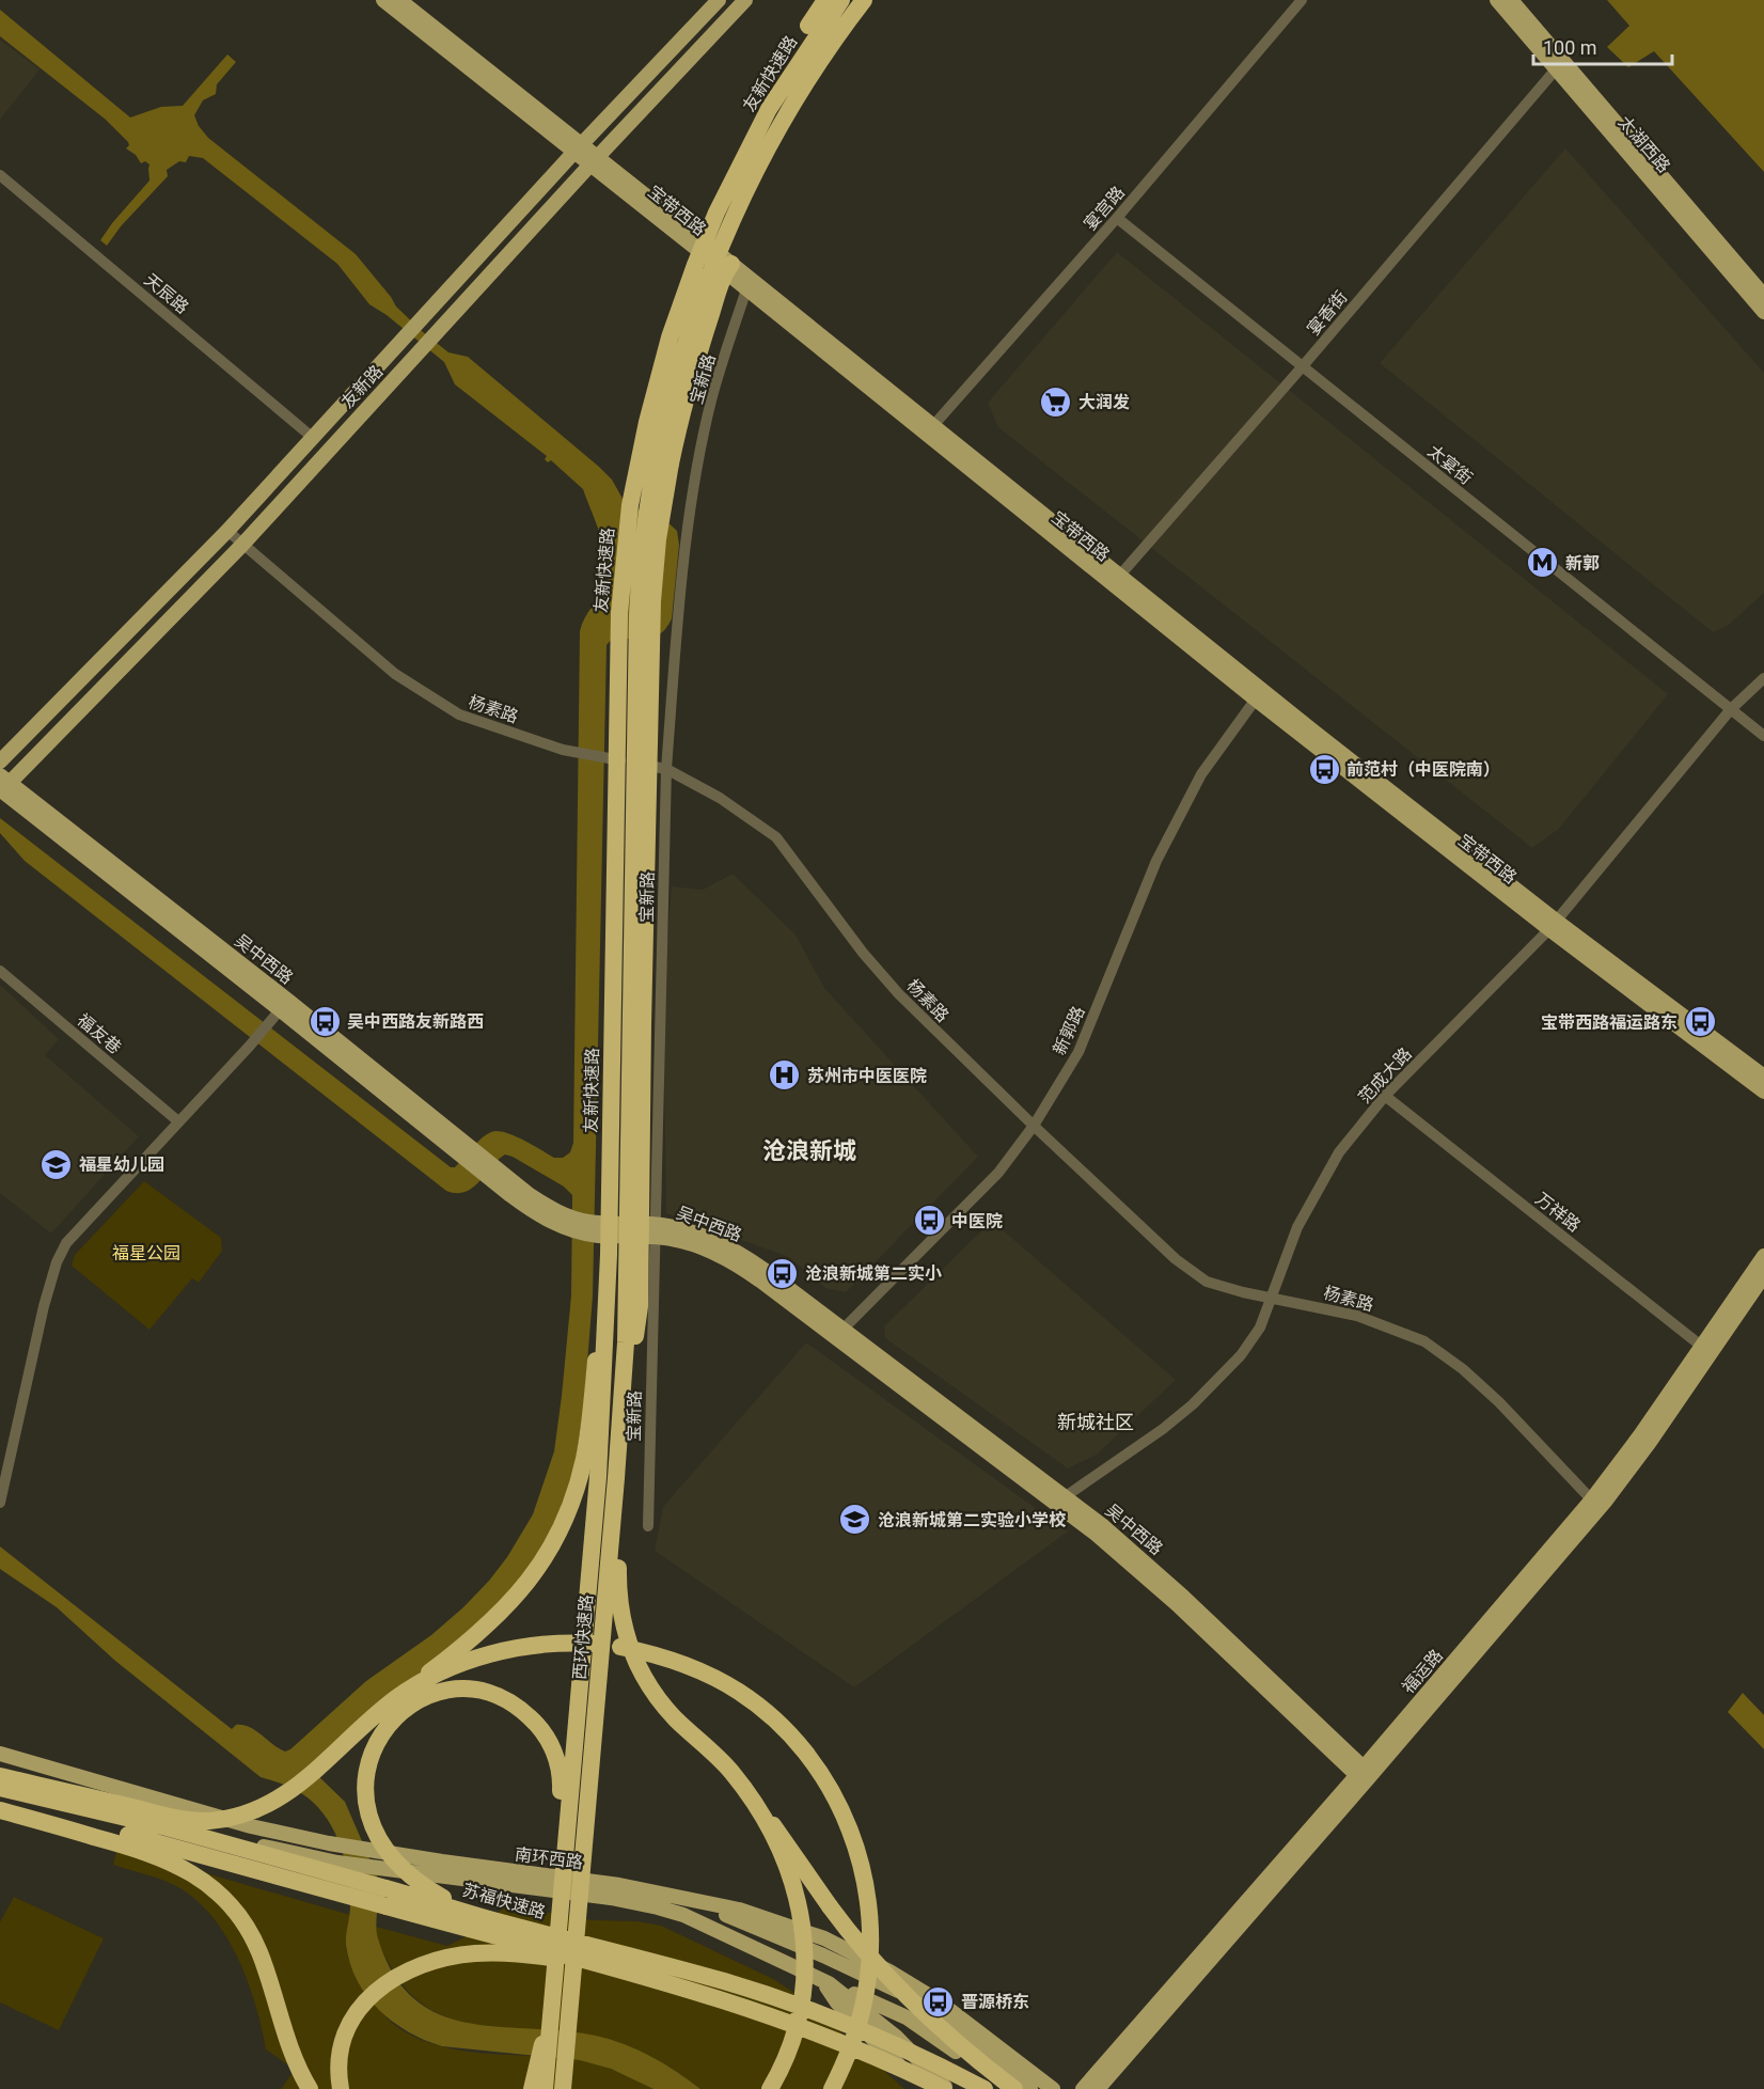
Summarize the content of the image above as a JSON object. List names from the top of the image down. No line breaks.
{"streets":{"highway":["友新快速路","西环快速路","苏福快速路"],"main road":["太湖西路","宝带西路","友新路","吴中西路","福运路","南环西路"],"street":["宴宫路","天辰路","宴香街","宝新路","太宴街","杨素路","新郭路","福友巷","范成大路","万祥路"]},"crossings":[["友新快速路","西环快速路"],["太湖西路","宴香街"],["宴宫路","宝带西路"],["宴宫路","太宴街"],["宝带西路","宴香街"],["宝带西路","宝新路"],["宝带西路","友新路"],["宝带西路","新郭路"],["宝带西路","范成大路"],["天辰路","友新路"],["宴香街","太宴街"],["宝新路","杨素路"],["宝新路","吴中西路"],["友新路","杨素路"],["友新路","吴中西路"],["太宴街","范成大路"],["杨素路","新郭路"],["杨素路","范成大路"],["杨素路","福运路"],["吴中西路","新郭路"],["吴中西路","范成大路"],["吴中西路","福运路"],["范成大路","万祥路"],["万祥路","福运路"],["南环西路","苏福快速路"]],"districts":["沧浪新城","新城社区"],"parks":["福星公园"],"places":{"supermarket":["大润发"],"metro station":["新郭"],"bus stop":["前范村（中医院南）","吴中西路友新路西","宝带西路福运路东","中医院","沧浪新城第二实小","晋源桥东"],"hospital":["苏州市中医医院"],"school or university":["福星幼儿园","沧浪新城第二实验小学校"]},"scale_bar":"100 m"}
